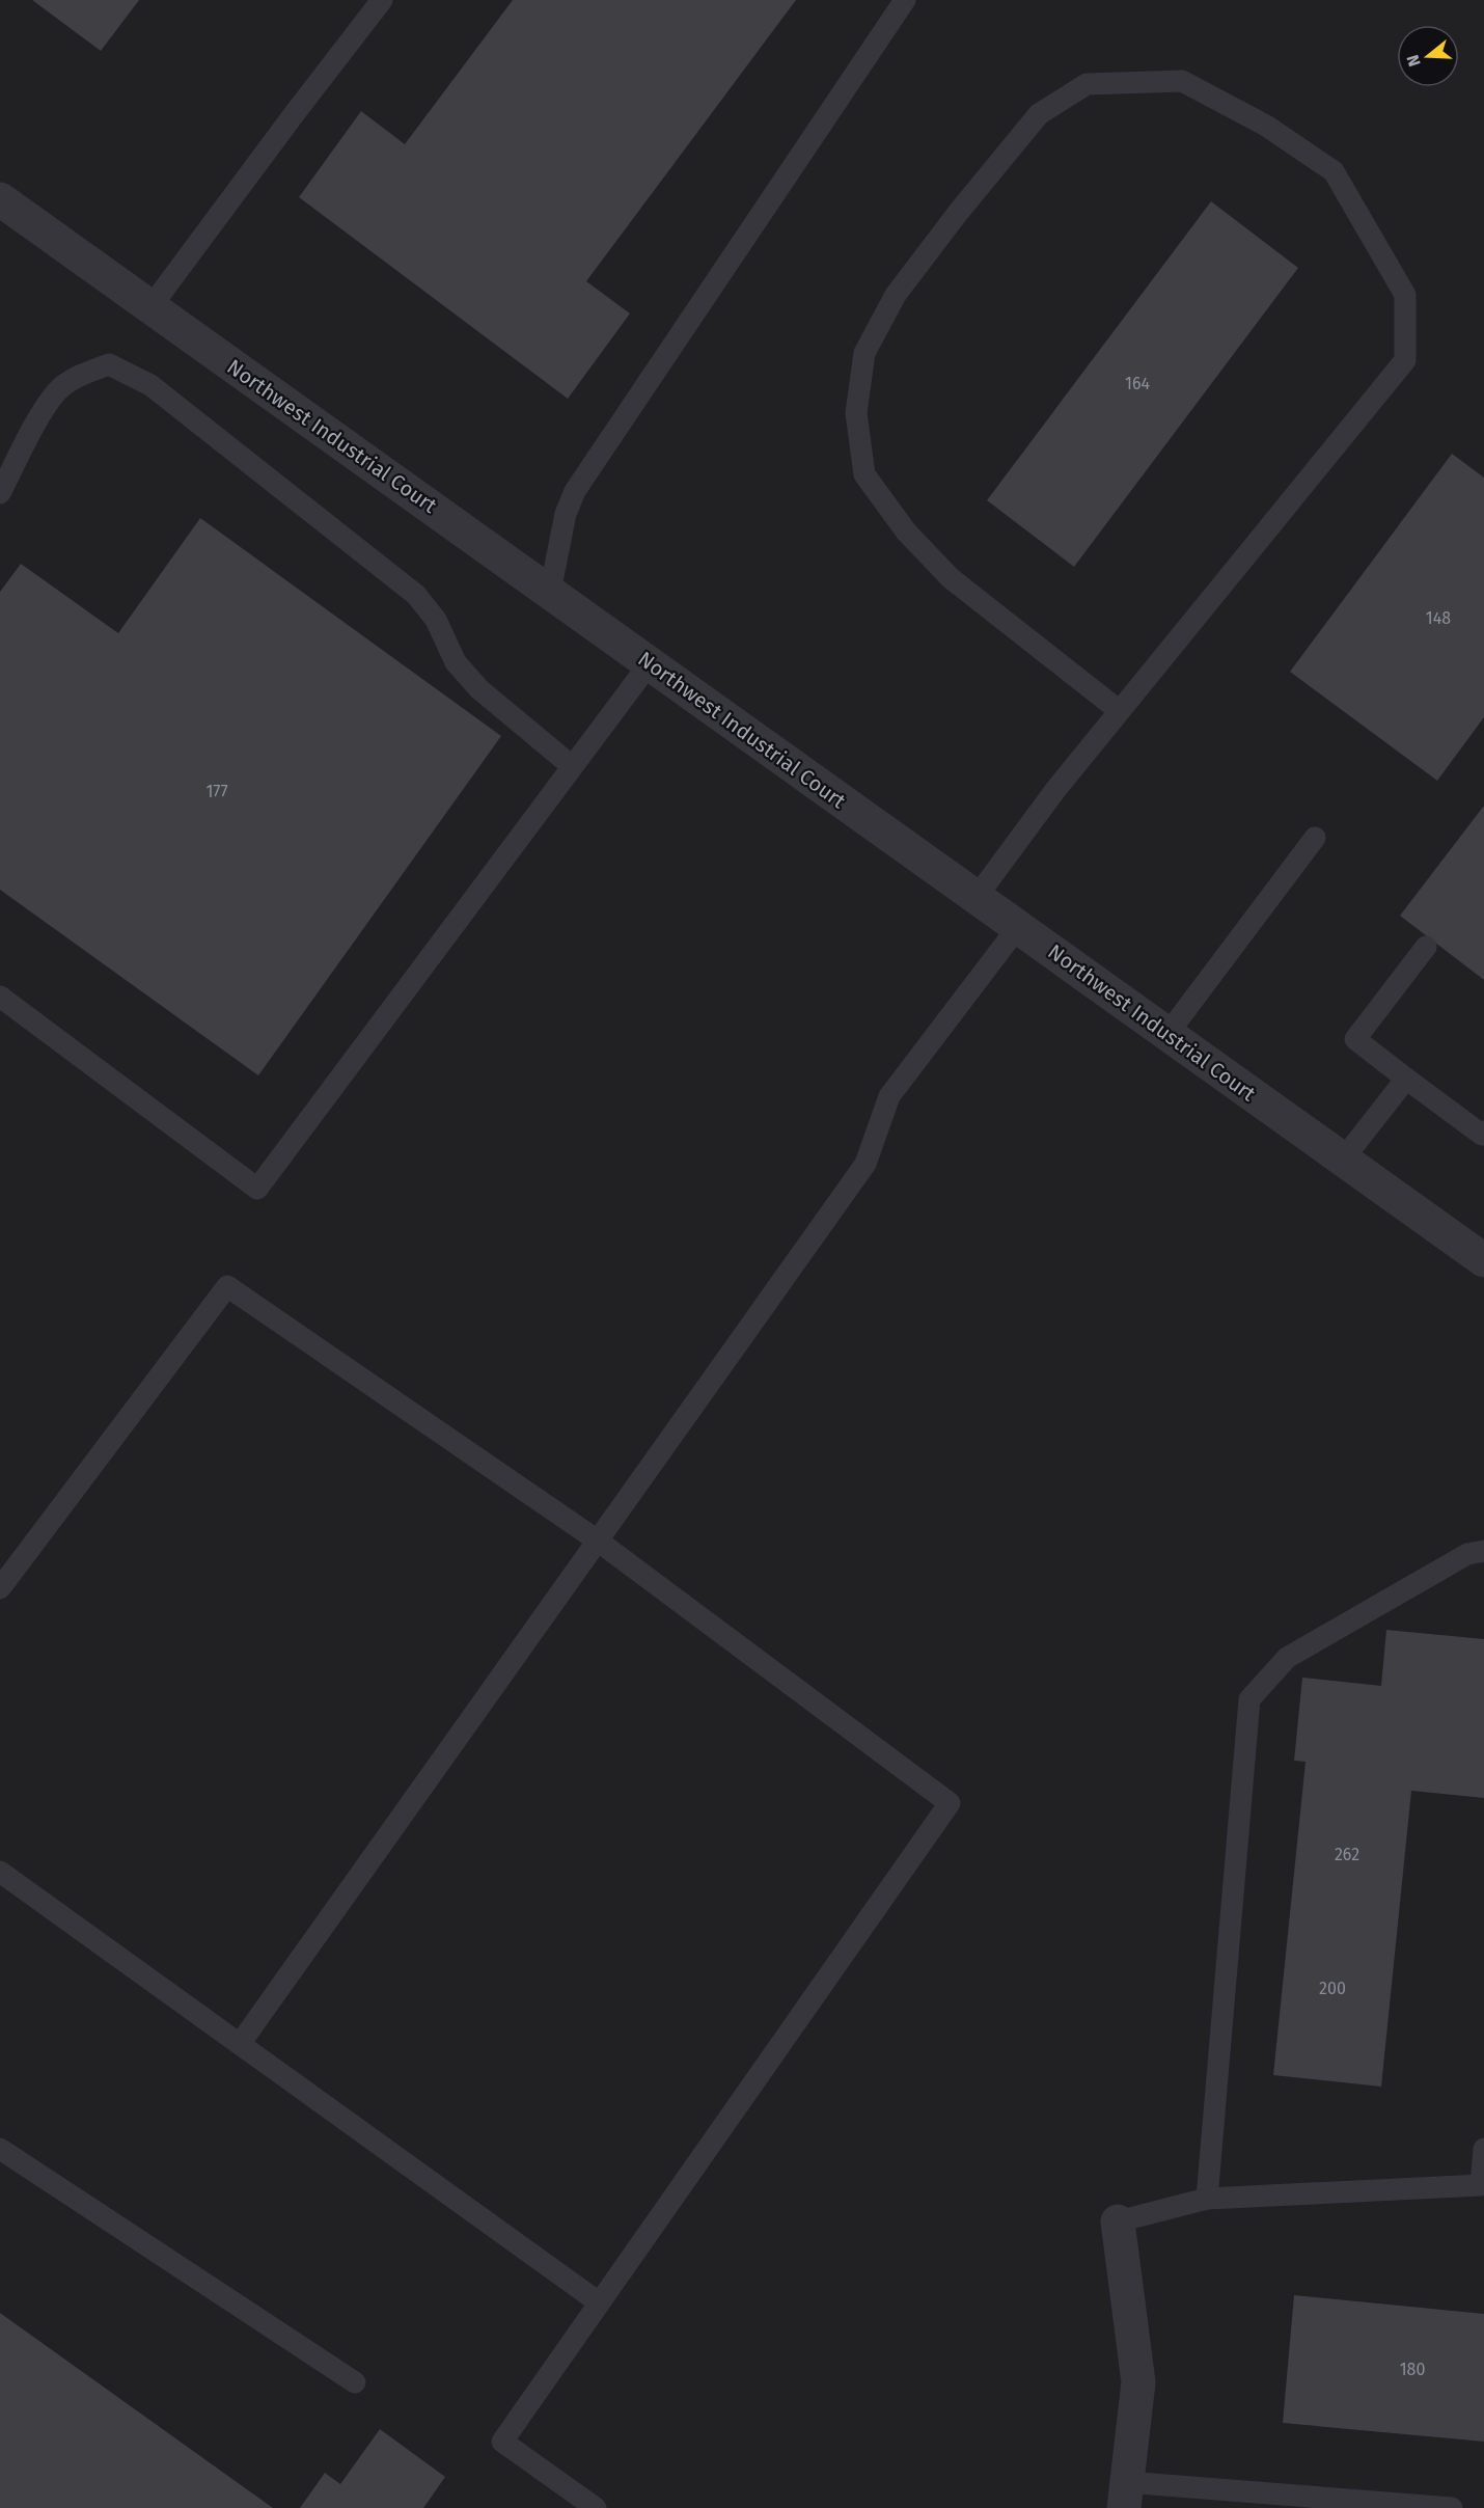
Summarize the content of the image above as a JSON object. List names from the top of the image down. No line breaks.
{"streets":{"street":["Northwest Industrial Court"]},"house_numbers":["164","148","177","262","200","180"],"north":"left"}
